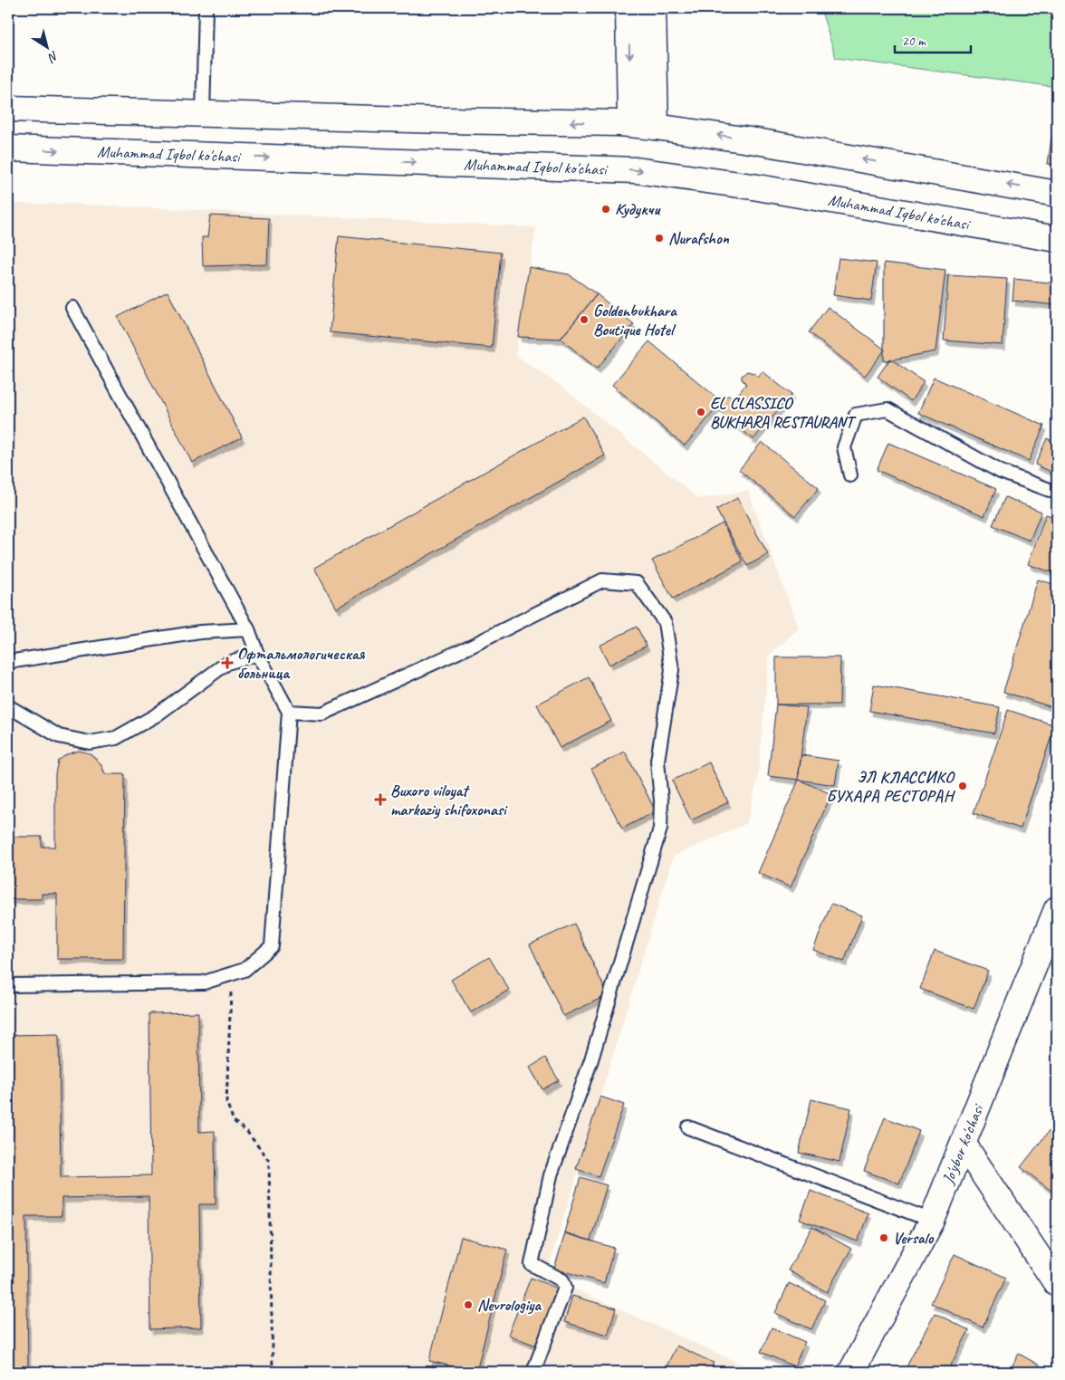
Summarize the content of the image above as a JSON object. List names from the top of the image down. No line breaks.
{"streets":{"main road":["Muhammad Iqbol ko'chasi","Jo'ybor ko'chasi"]},"places":{"other":["Кудукчи","Nurafshon","Goldenbukhara Boutique Hotel","EL CLASSICO BUKHARA RESTAURANT","ЭЛ КЛАССИКО БУХАРА РЕСТОРАН","Versalo","Nevrologiya"],"health":["Офтальмологическая больница","Buxoro viloyat markaziy shifoxonasi"]},"scale_bar":"20 m","north":"bottom right"}
